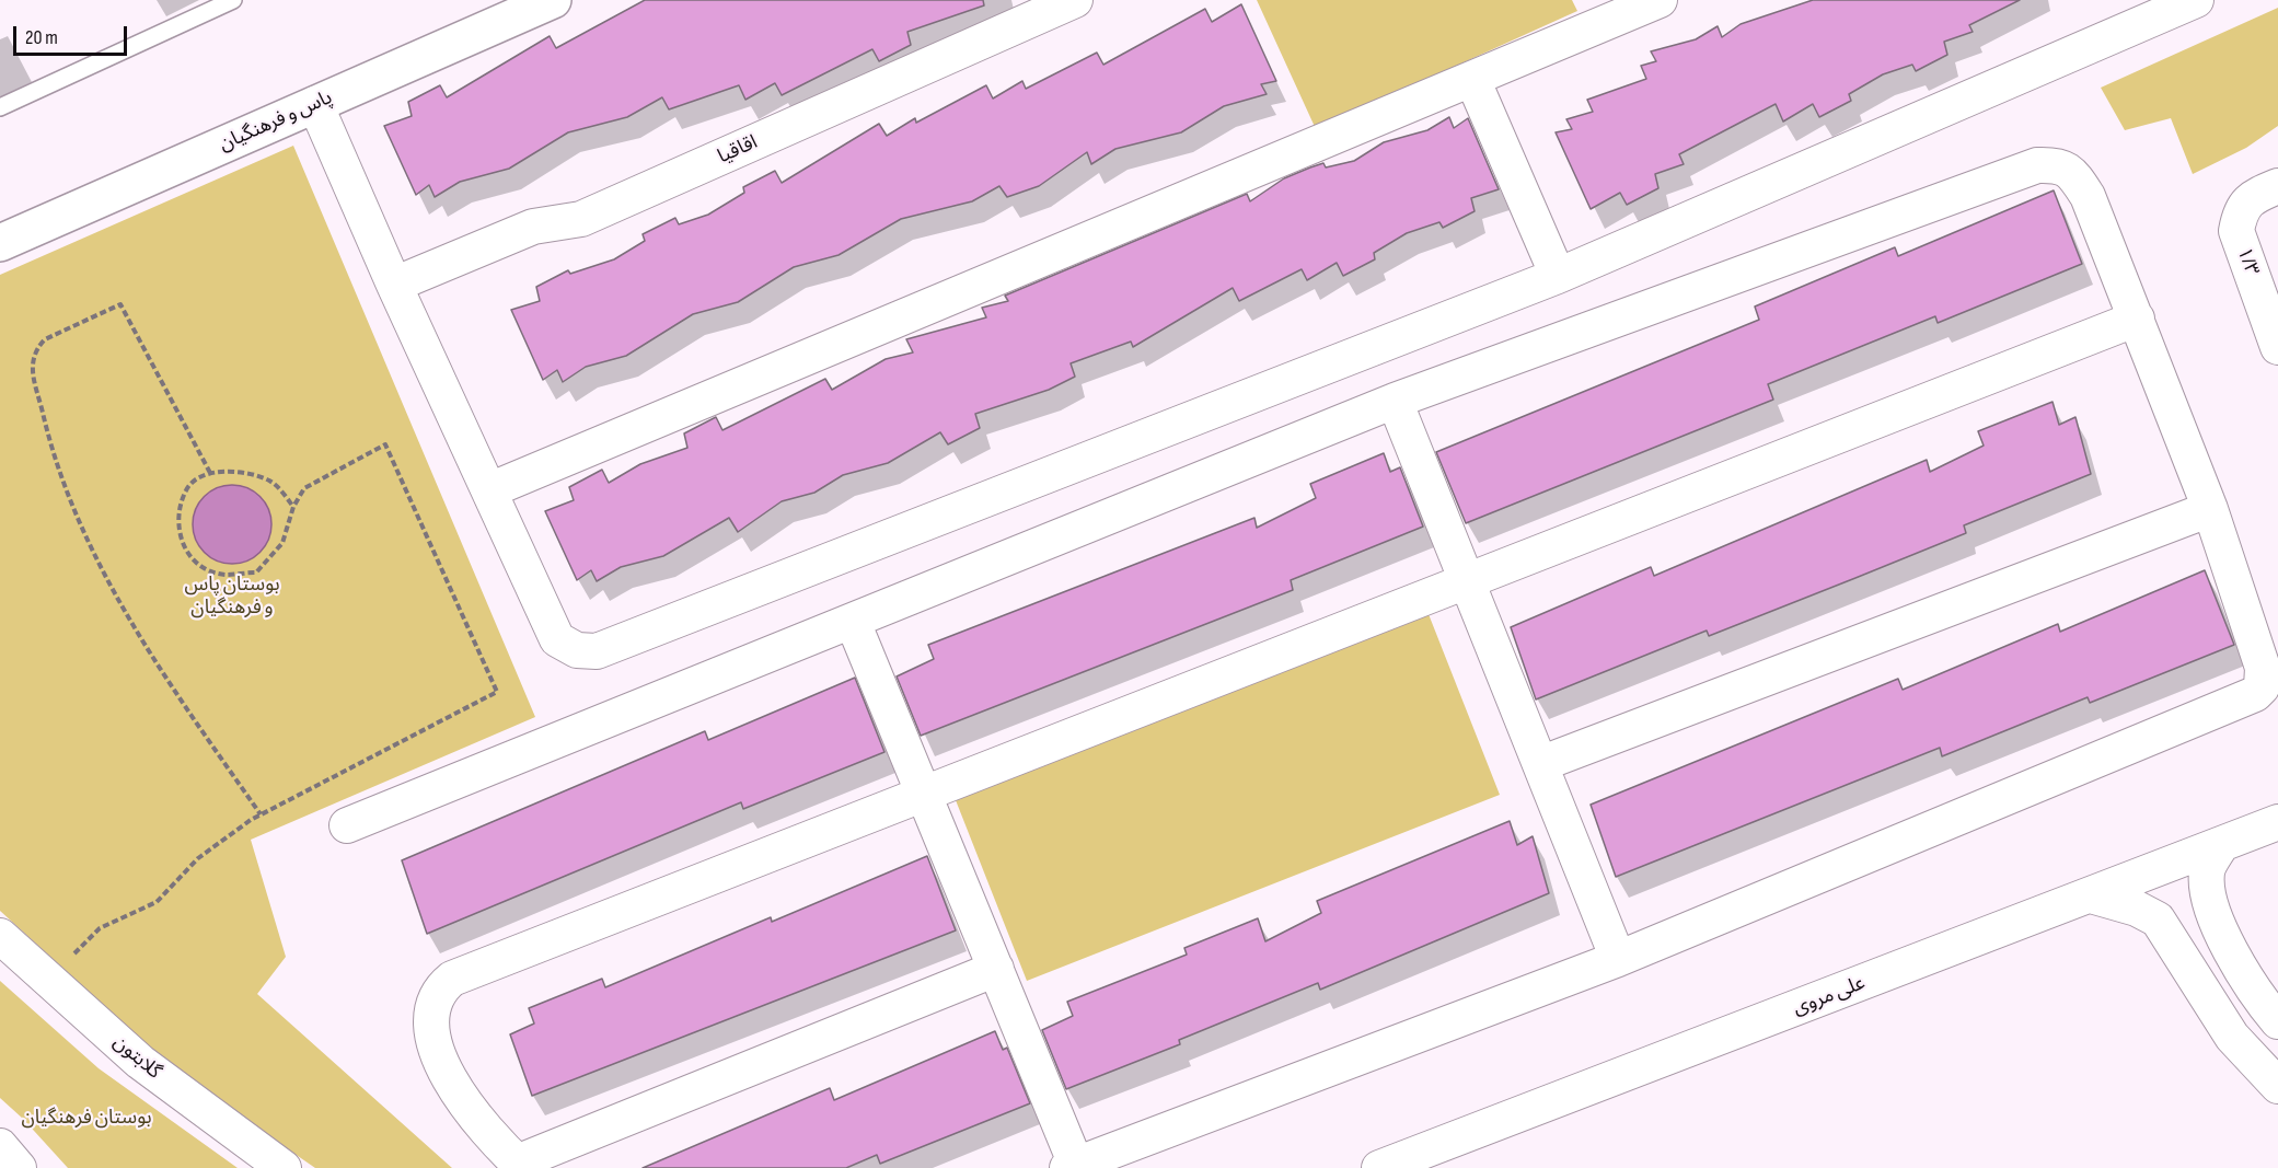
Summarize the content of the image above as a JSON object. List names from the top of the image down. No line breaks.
{"streets":{"street":["پاس و فرهنگیان","اقاقیا","۱/۳","علی مروی","گلابتون"]},"parks":["بوستان پاس و فرهنگیان","بوستان فرهنگیان"],"scale_bar":"20 m"}
